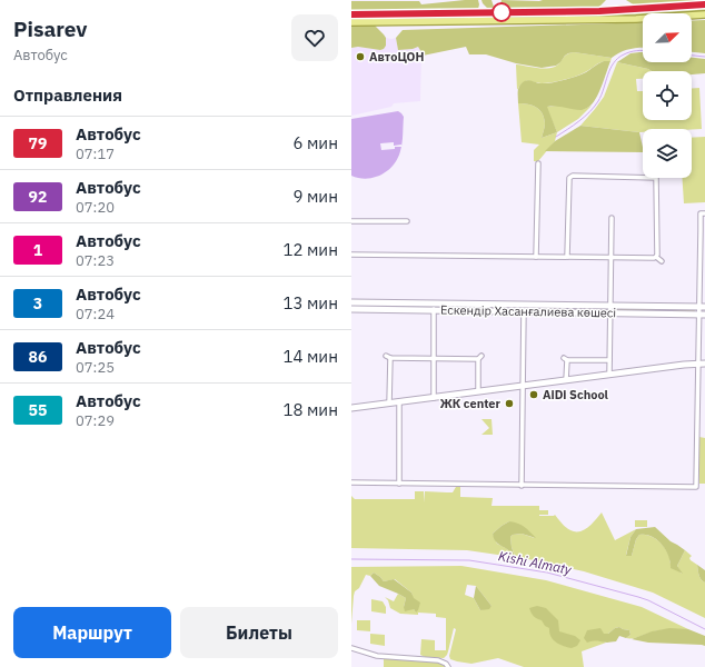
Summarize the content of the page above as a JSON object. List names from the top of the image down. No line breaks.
{"streets":{"street":["Ескендір Хасанғалиева көшесі"]},"water":["Kіshі Almaty"],"places":["АвтоЦОН","AiDi School","ЖК center"],"lines":["bus line 79"],"north":"top right","page":{"heading":[["Pisarev","Автобус"],"Отправления"],"list":[{"mark":"79","name":"Автобус","note":"07:17","value":"6 мин"},{"mark":"92","name":"Автобус","note":"07:20","value":"9 мин"},{"mark":"1","name":"Автобус","note":"07:23","value":"12 мин"},{"mark":"3","name":"Автобус","note":"07:24","value":"13 мин"},{"mark":"86","name":"Автобус","note":"07:25","value":"14 мин"},{"mark":"55","name":"Автобус","note":"07:29","value":"18 мин"}],"buttons":["Маршрут","Билеты"]}}
